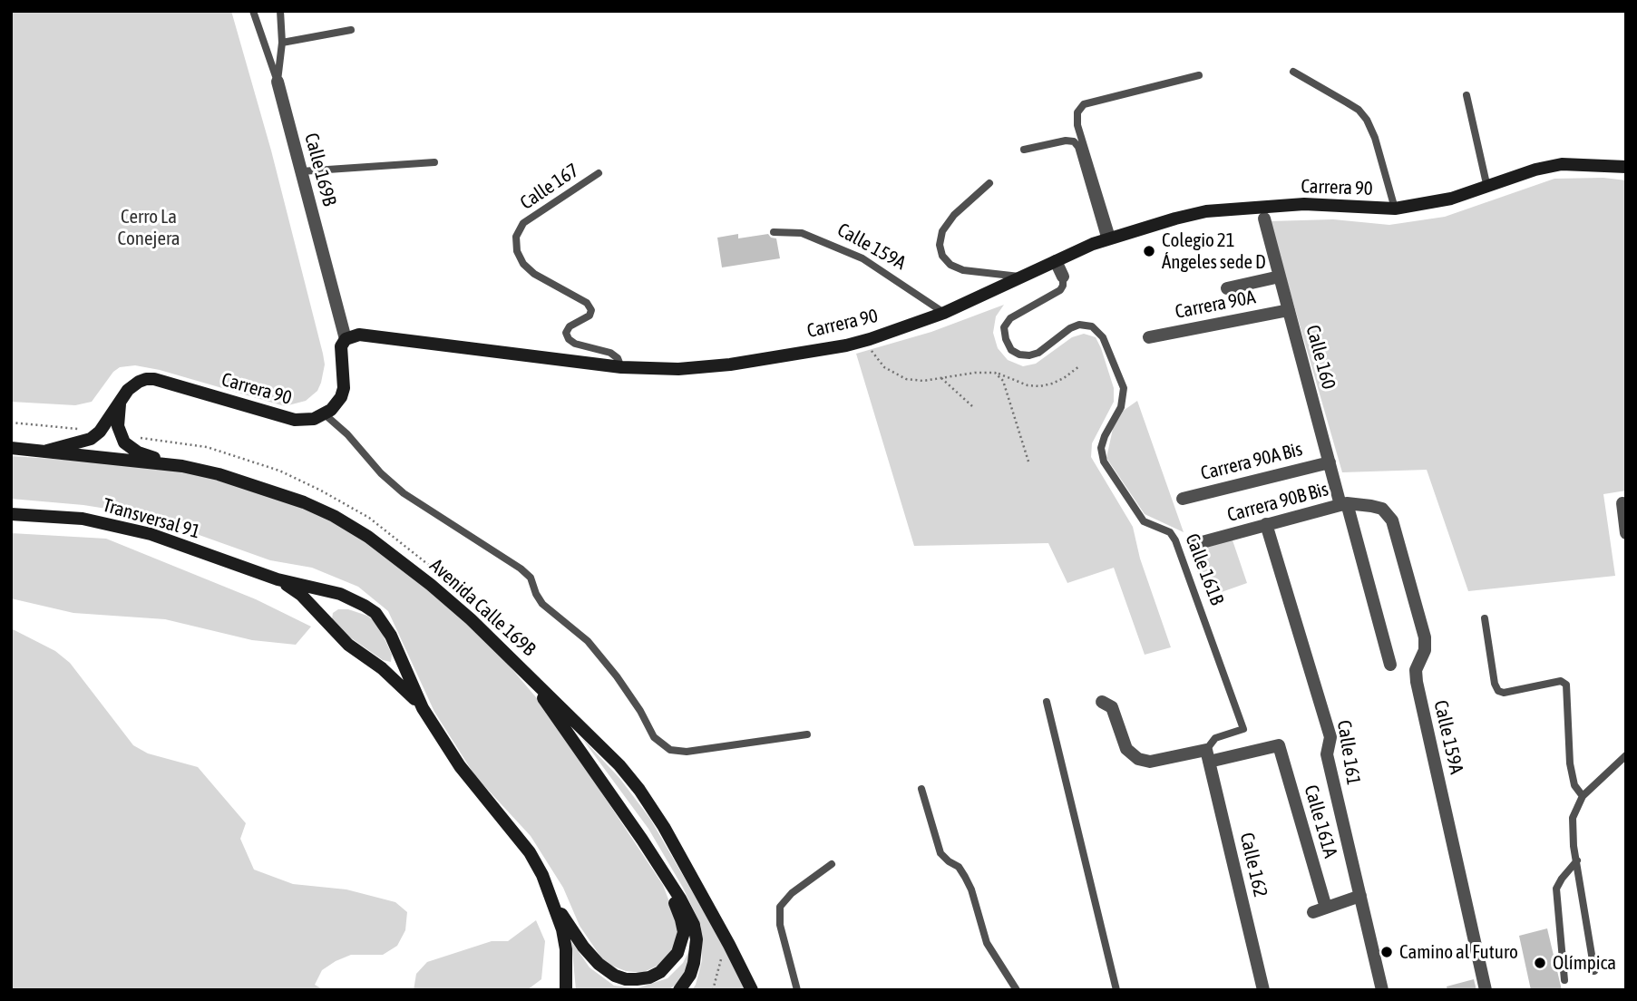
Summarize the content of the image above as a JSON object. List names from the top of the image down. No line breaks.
{"streets":{"main road":["Carrera 90","Transversal 91","Avenida Calle 169B"],"street":["Calle 169B","Calle 159A","Carrera 90A","Calle 160","Carrera 90A Bis","Carrera 90B Bis","Calle 161B","Calle 161","Calle 161A","Calle 162"],"lane":["Calle 167"]},"crossings":[["Calle 169B","Carrera 90"],["Calle 167","Carrera 90"],["Carrera 90","Calle 159A"],["Carrera 90","Calle 161B"],["Carrera 90","Avenida Calle 169B"],["Calle 159A","Carrera 90B Bis"],["Carrera 90A","Calle 160"],["Calle 160","Carrera 90A Bis"],["Calle 160","Carrera 90B Bis"],["Carrera 90B Bis","Calle 161"],["Calle 161B","Calle 161A"],["Calle 161B","Calle 162"],["Calle 161","Calle 161A"],["Calle 161A","Calle 162"]],"parks":["Cerro La Conejera"],"places":["Colegio 21 Ángeles sede D","Camino al Futuro","Olímpica"]}
